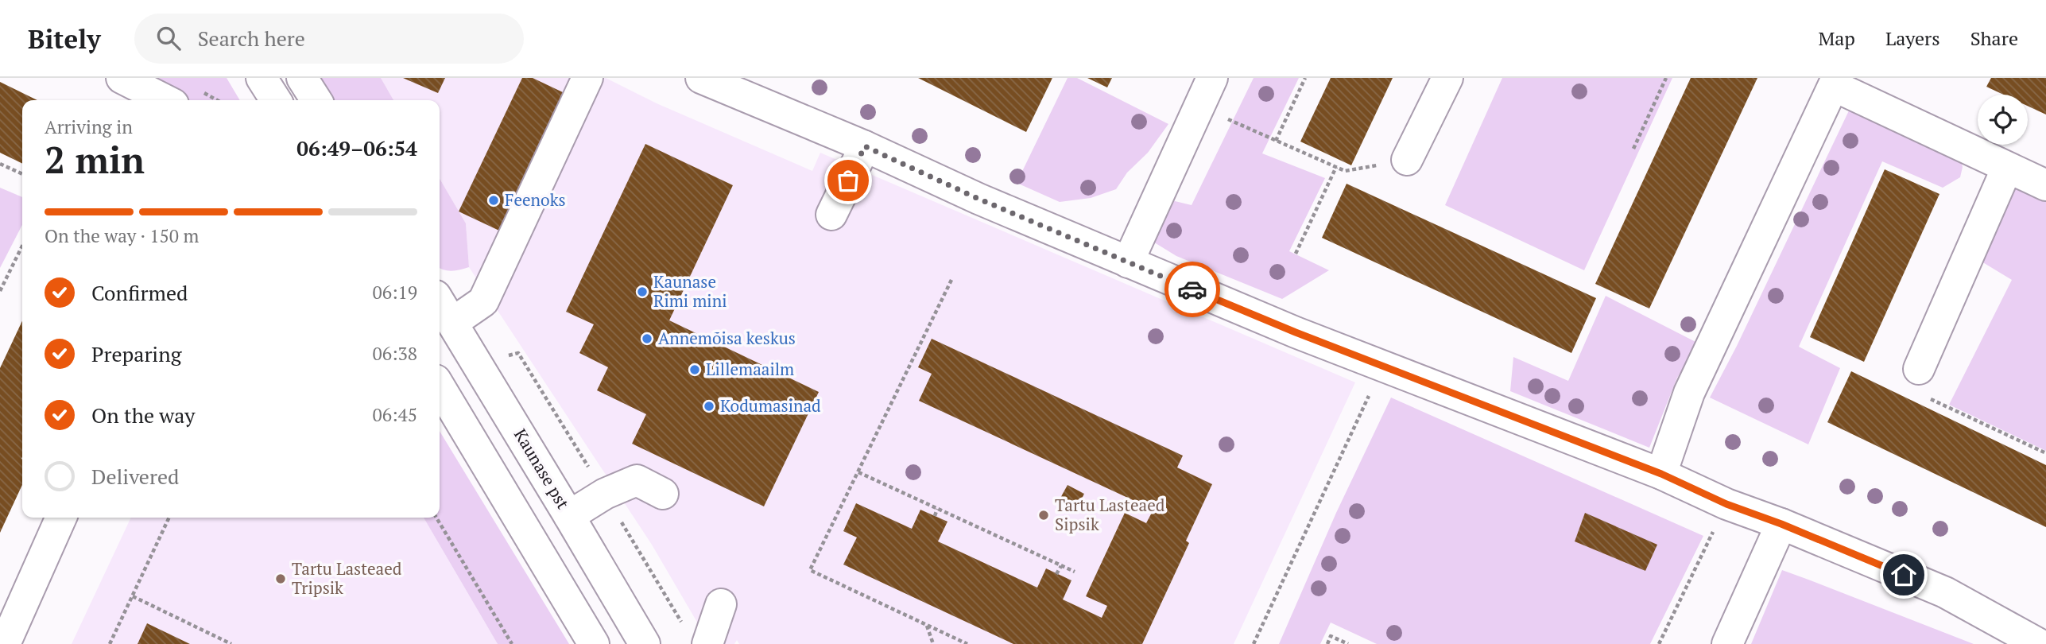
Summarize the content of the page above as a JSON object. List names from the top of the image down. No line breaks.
{"streets":{"street":["Kaunase pst"]},"places":["Feenoks","Kaunase Rimi mini","Annemõisa keskus","Lillemaailm","Kodumasinad","Tartu Lasteaed Sipsik","Tartu Lasteaed Tripsik"],"page":{"header":"Bitely","search":"Search here","nav":["Map","Layers","Share"],"heading":["2 min","Arriving in","06:49–06:54"],"bar":"On the way · 150 m","list":[["Confirmed","06:19"],["Preparing","06:38"],["On the way","06:45"],"Delivered"]}}
